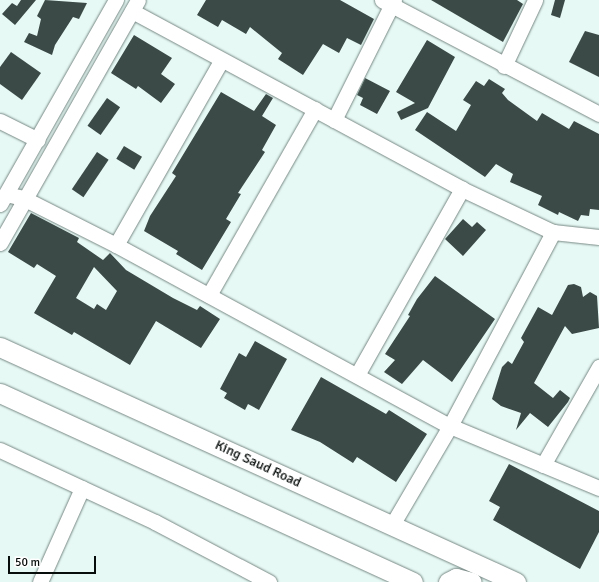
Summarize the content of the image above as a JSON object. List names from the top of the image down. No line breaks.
{"streets":{"main road":["King Saud Road"]},"scale_bar":"50 m"}
